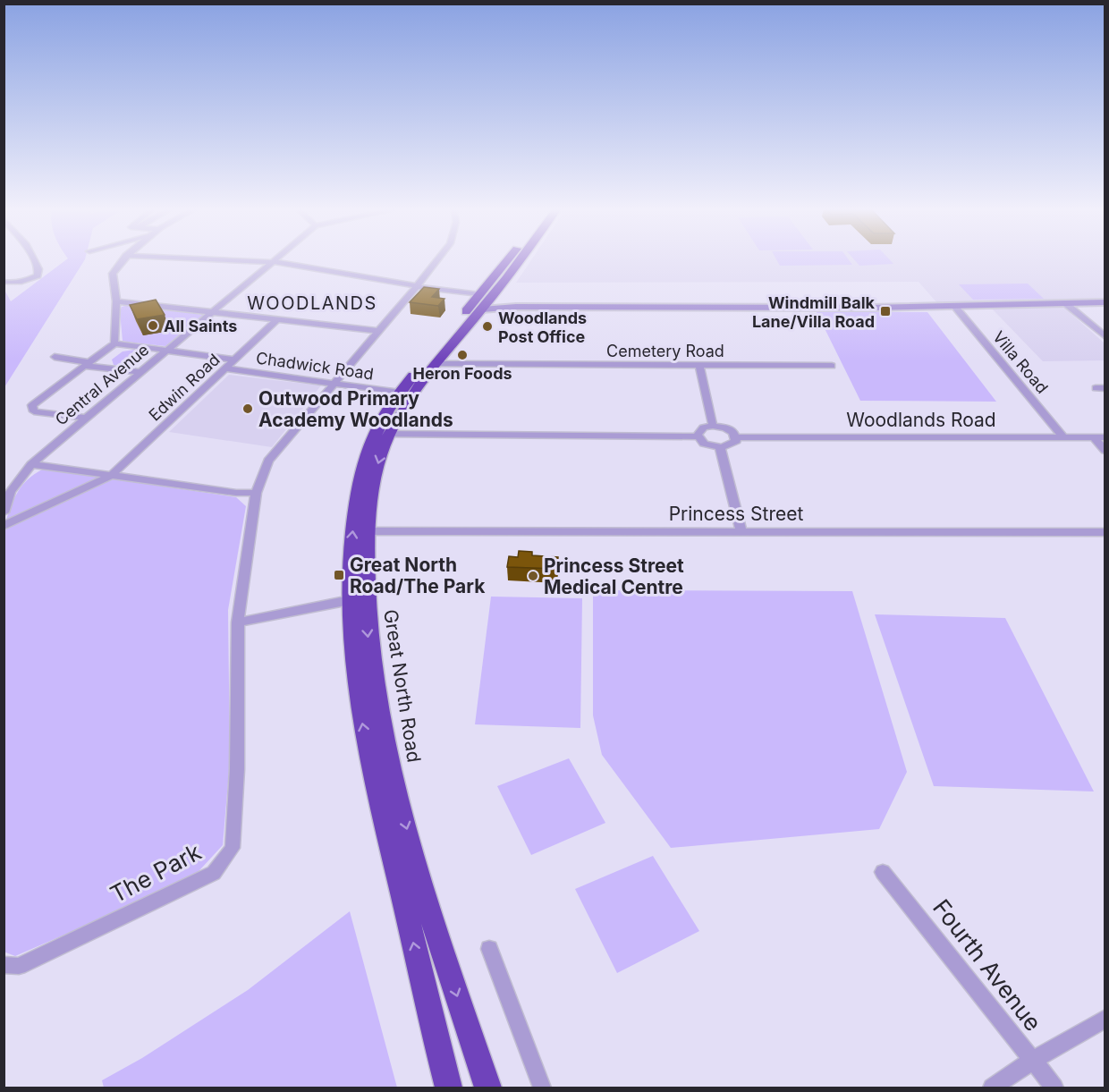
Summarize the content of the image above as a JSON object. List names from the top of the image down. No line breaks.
{"streets":{"highway":["Great North Road"],"street":["Cemetery Road","Villa Road","Chadwick Road","Central Avenue","Edwin Road","Woodlands Road","Princess Street","The Park","Fourth Avenue"]},"crossings":[["Cemetery Road","Great North Road"],["Villa Road","Woodlands Road"],["Chadwick Road","Edwin Road"],["Chadwick Road","Great North Road"],["Chadwick Road","The Park"],["Princess Street","Great North Road"]],"districts":["WOODLANDS"],"places":{"transit":["Windmill Balk Lane/Villa Road","Great North Road/The Park"],"other":["All Saints","Woodlands Post Office","Heron Foods","Outwood Primary Academy Woodlands","Princess Street Medical Centre"]}}
